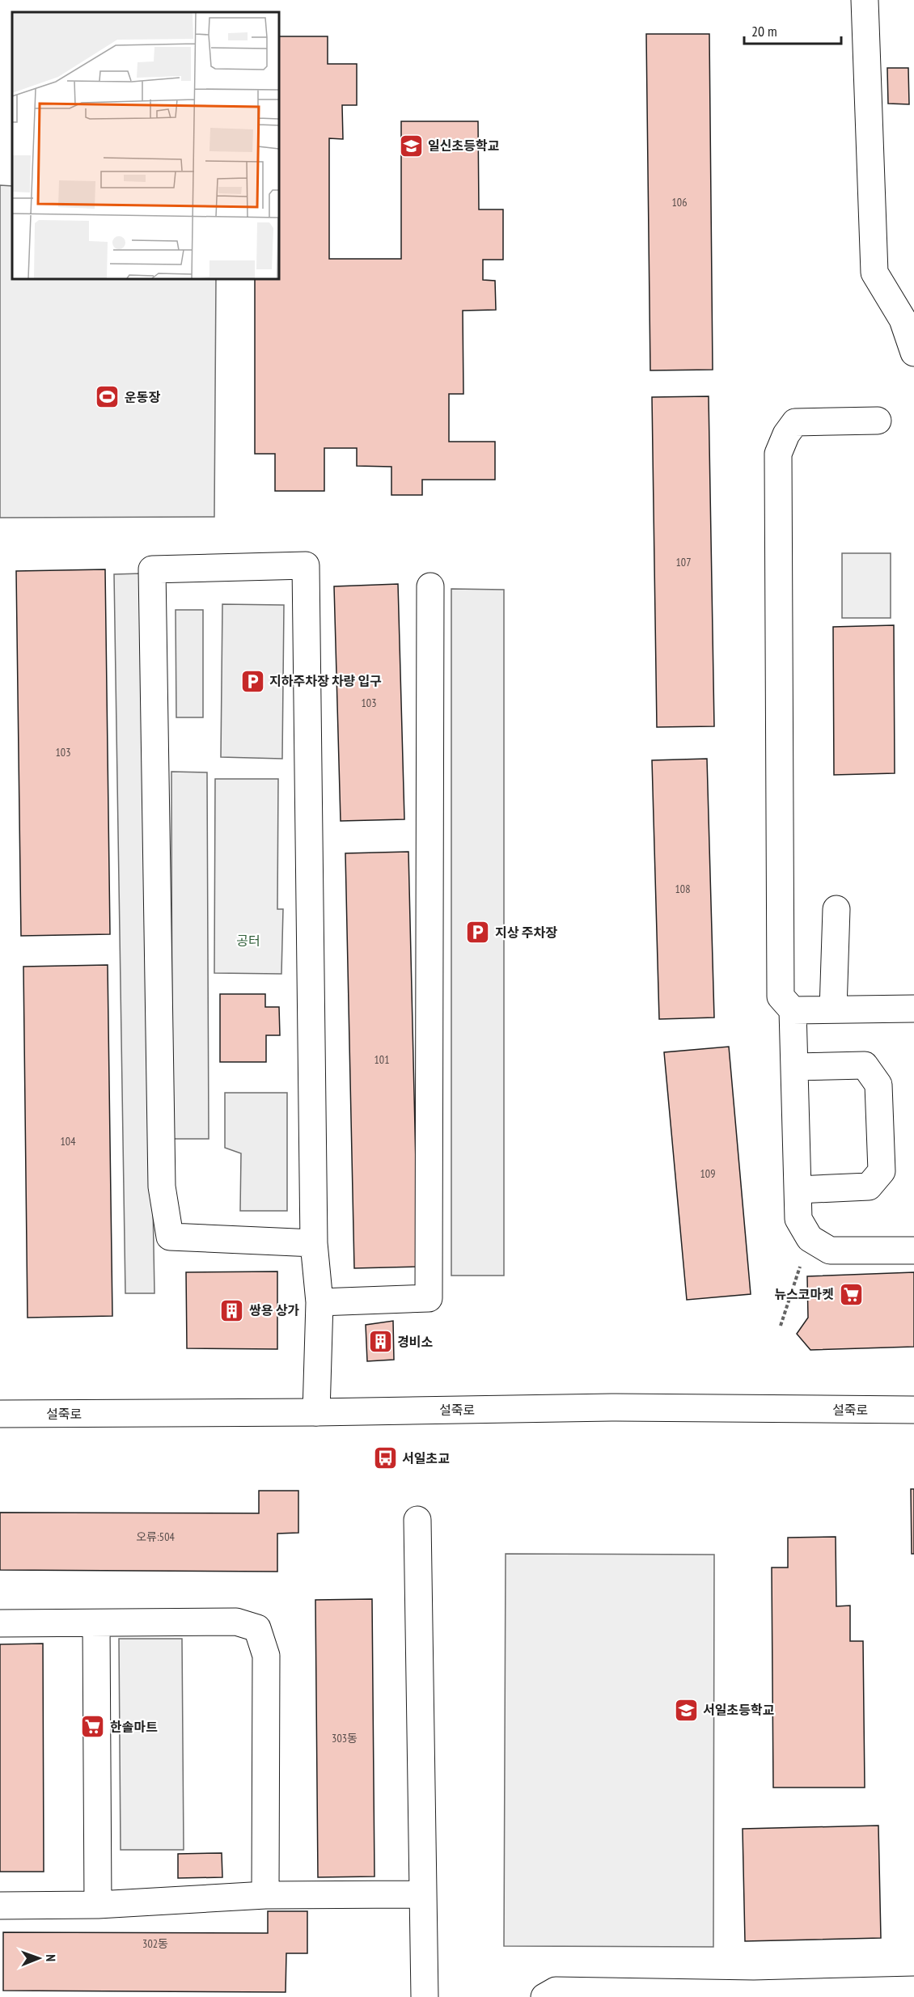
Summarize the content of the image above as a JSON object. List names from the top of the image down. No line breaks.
{"streets":{"main road":["설죽로"]},"parks":["공터"],"places":{"school or university":["일신초등학교","서일초등학교"],"sports":["운동장"],"parking":["지하주차장 차량 입구","지상 주차장"],"supermarket":["뉴스코마켓","한솔마트"],"building":["쌍용 상가","경비소"],"bus stop":["서일초교"]},"house_numbers":["106","107","103","103","108","101","104","109","오류:504","303동","302동"],"scale_bar":"20 m","north":"right"}
